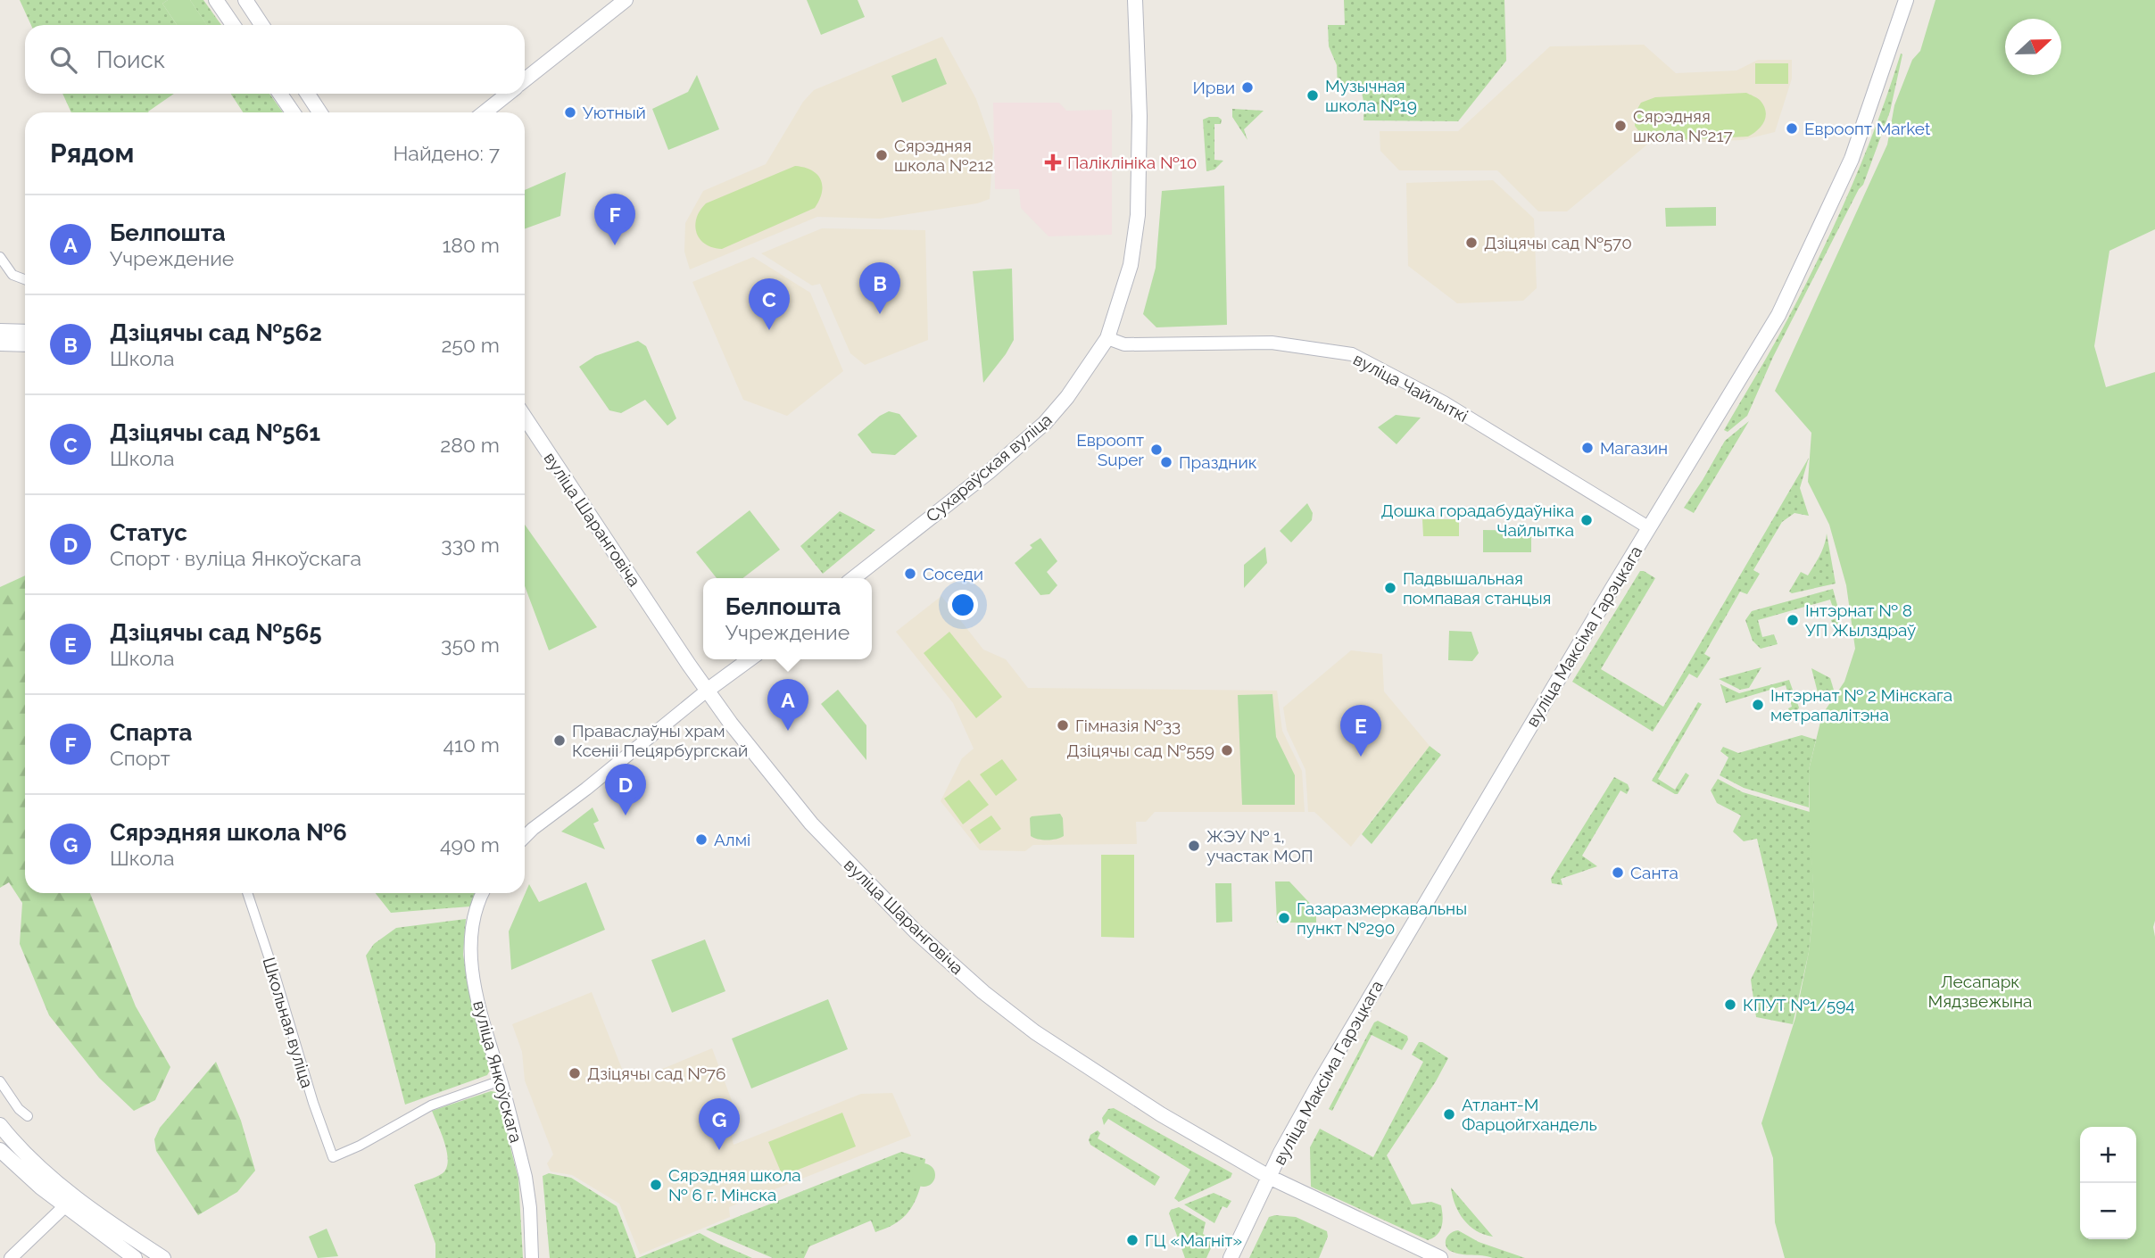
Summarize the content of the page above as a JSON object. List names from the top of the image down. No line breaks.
{"streets":{"main road":["Сухараўская вуліца","вуліца Шаранговіча","вуліца Максіма Гарэцкага"],"street":["вуліца Чайлыткі","Школьная вуліца","вуліца Янкоўскага"]},"crossings":[["вуліца Чайлыткі","Сухараўская вуліца"],["вуліца Чайлыткі","вуліца Максіма Гарэцкага"],["вуліца Шаранговіча","вуліца Максіма Гарэцкага"],["Школьная вуліца","вуліца Янкоўскага"]],"parks":["Лесапарк Мядзвежына"],"places":{"other":["Ирви","Музычная школа №19","Уютный","Сярэдняя школа №217","Евроопт Market","Сярэдняя школа №212","Дзіцячы сад №570","Магазин","Евроопт Super","Праздник","Дошка горадабудаўніка Чайлытка","Соседи","Падвышальная помпавая станцыя","Інтэрнат № 8 УП Жылздраў","Інтэрнат № 2 Мінскага метрапалітэна","Гімназія №33","Праваслаўны храм Ксеніі Пецярбургскай","Дзіцячы сад №559","Алмі","ЖЭУ № 1, участак МОП","Санта","Газаразмеркавальны пункт №290","КПУТ №1/594","Дзіцячы сад №76","Атлант-М Фарцойгхандель","Сярэдняя школа № 6 г. Мінска","ГЦ «Магніт»"],"health":["Паліклініка №10"]},"north":"right","page":{"search":"Поиск","heading":["Рядом","Найдено: 7"],"pins":["F","B","C","A","E","D","G"],"list":[{"mark":"A","name":"Белпошта","note":"Учреждение","value":"180 m"},{"mark":"B","name":"Дзіцячы сад №562","note":"Школа","value":"250 m"},{"mark":"C","name":"Дзіцячы сад №561","note":"Школа","value":"280 m"},{"mark":"D","name":"Статус","note":"Спорт · вуліца Янкоўскага","value":"330 m"},{"mark":"E","name":"Дзіцячы сад №565","note":"Школа","value":"350 m"},{"mark":"F","name":"Спарта","note":"Спорт","value":"410 m"},{"mark":"G","name":"Сярэдняя школа №6","note":"Школа","value":"490 m"}],"popup":["Белпошта","Учреждение"],"map_buttons":["+","−"]}}
